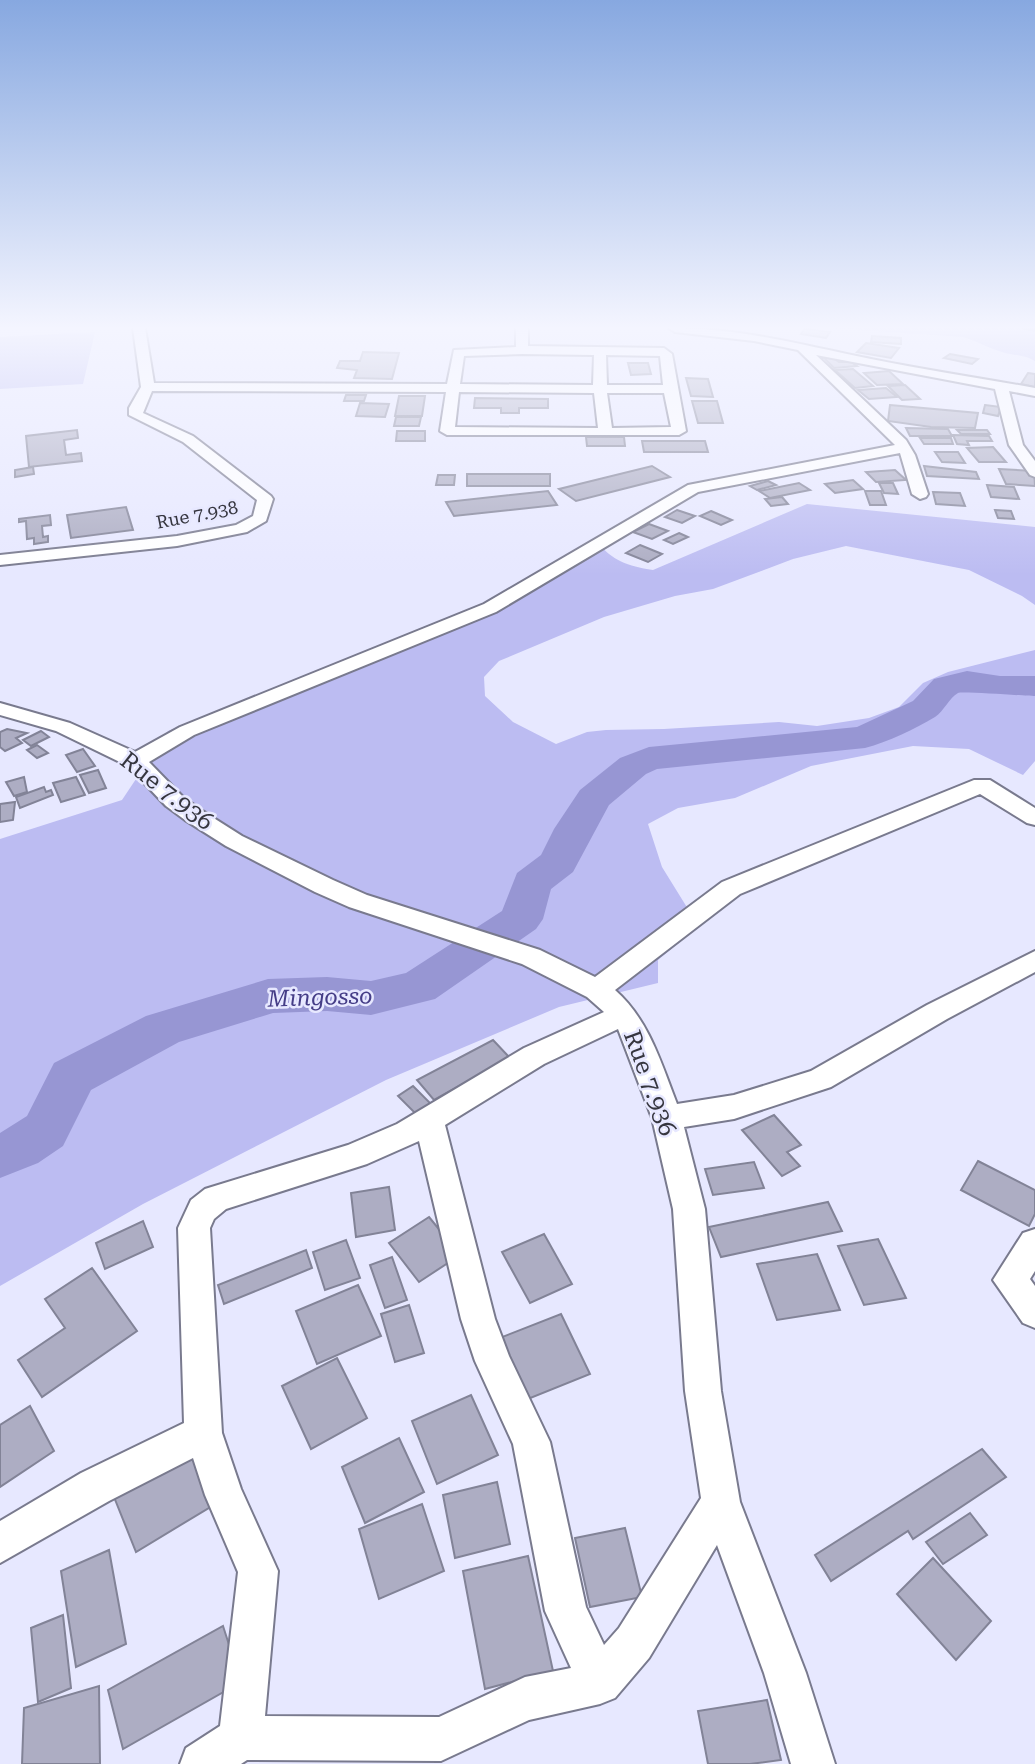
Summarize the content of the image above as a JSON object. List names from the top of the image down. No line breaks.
{"streets":{"street":["Rue 7.938","Rue 7.936"]},"water":["Mingosso"]}
